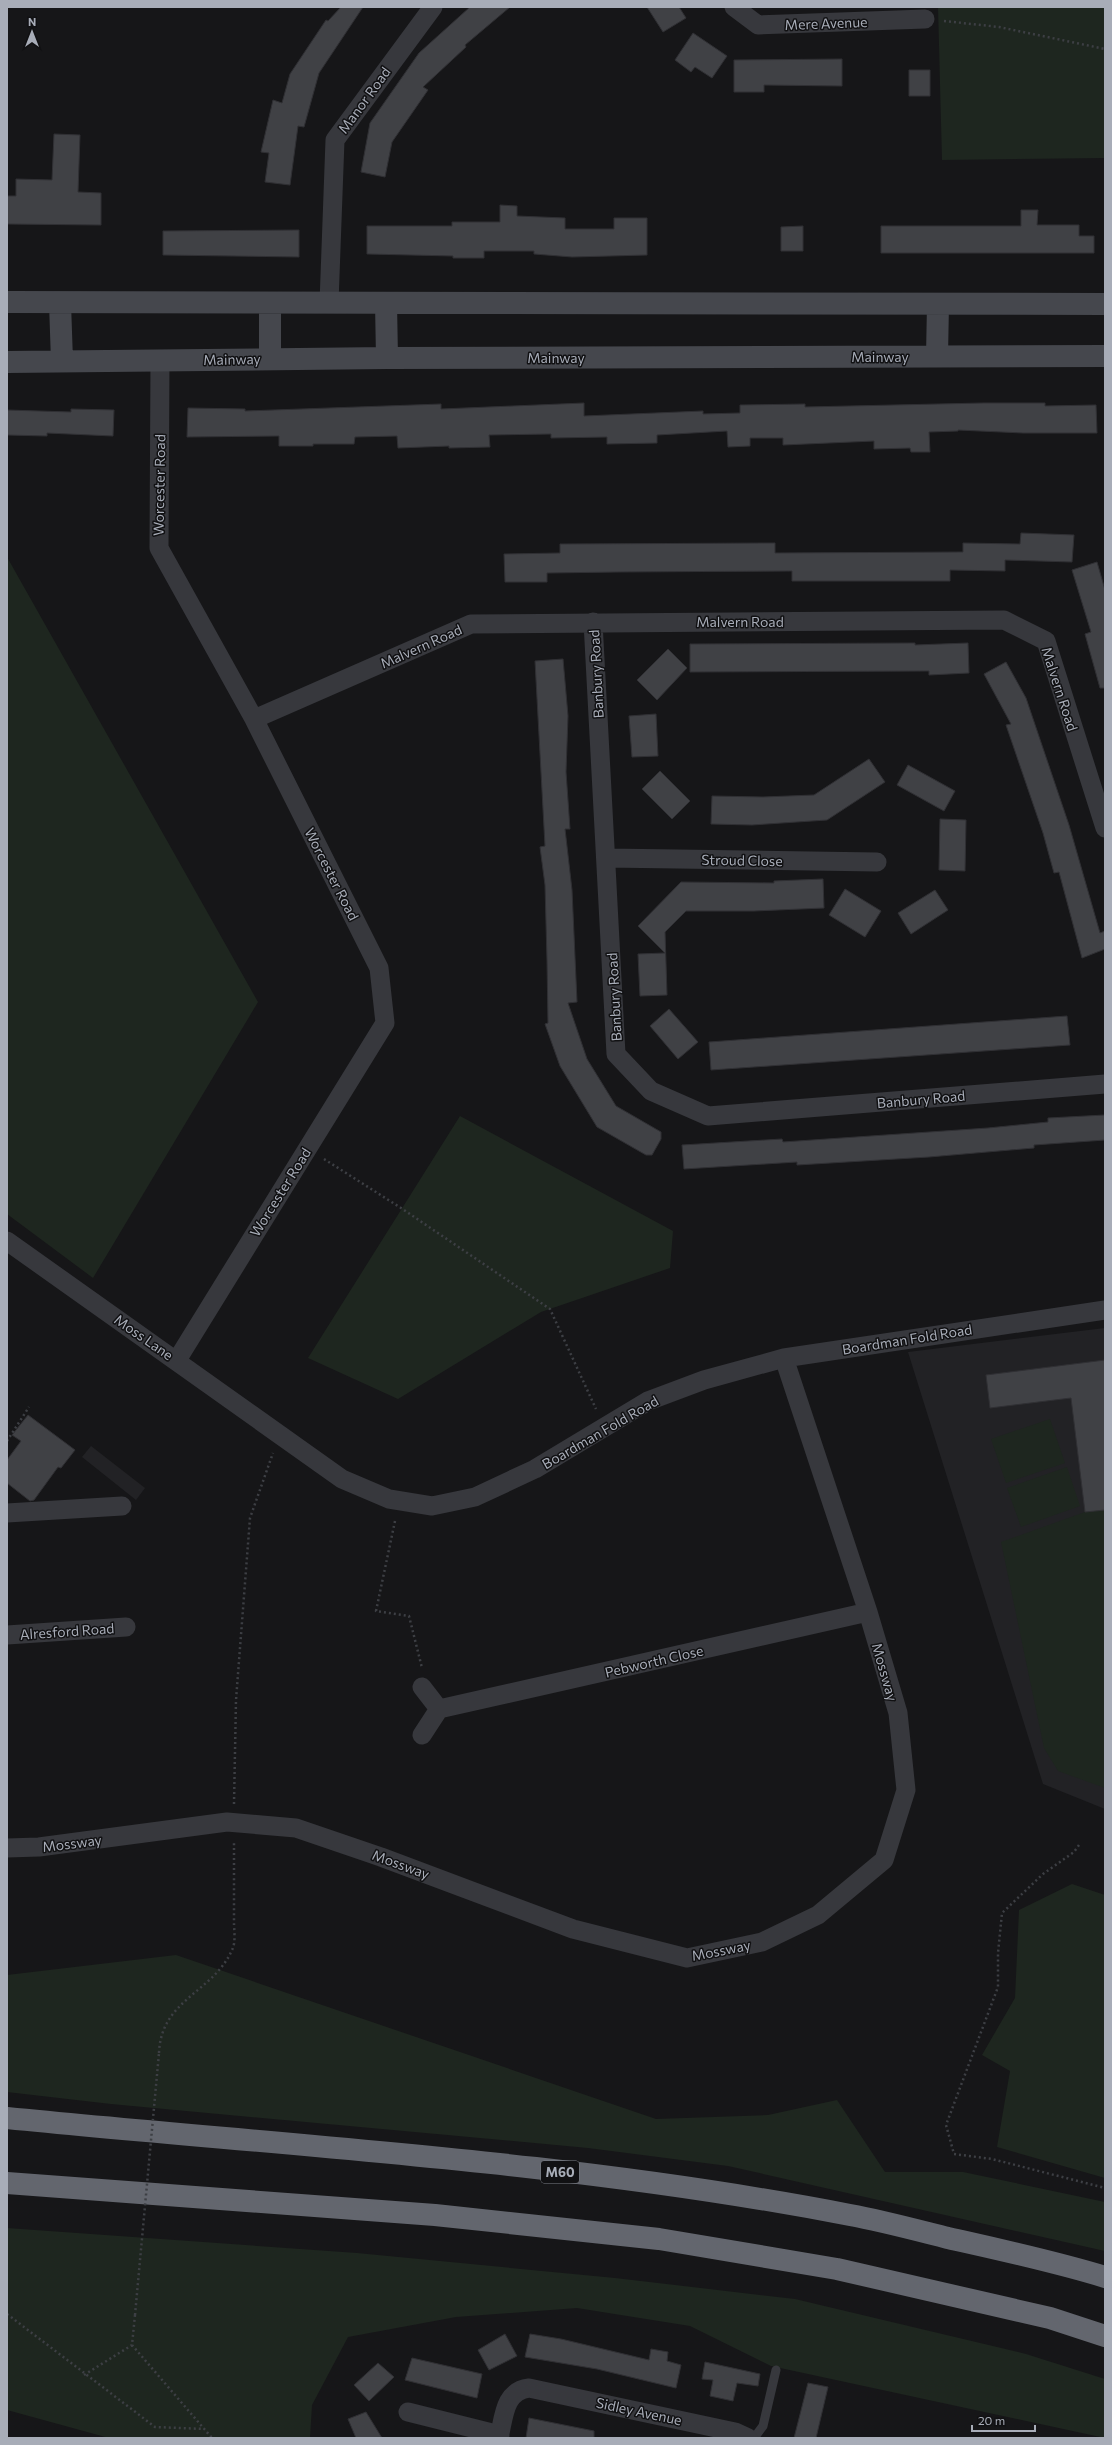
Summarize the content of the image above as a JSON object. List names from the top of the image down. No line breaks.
{"streets":{"highway":["M60"],"street":["Mere Avenue","Manor Road","Mainway","Worcester Road","Malvern Road","Banbury Road","Stroud Close","Moss Lane","Boardman Fold Road","Alresford Road","Pebworth Close","Mossway","Sidley Avenue"]},"crossings":[["Mainway","Worcester Road"],["Worcester Road","Malvern Road"],["Worcester Road","Moss Lane"],["Malvern Road","Banbury Road"],["Banbury Road","Stroud Close"],["Moss Lane","Boardman Fold Road"],["Boardman Fold Road","Mossway"],["Pebworth Close","Mossway"]],"scale_bar":"20 m","north":"top"}
